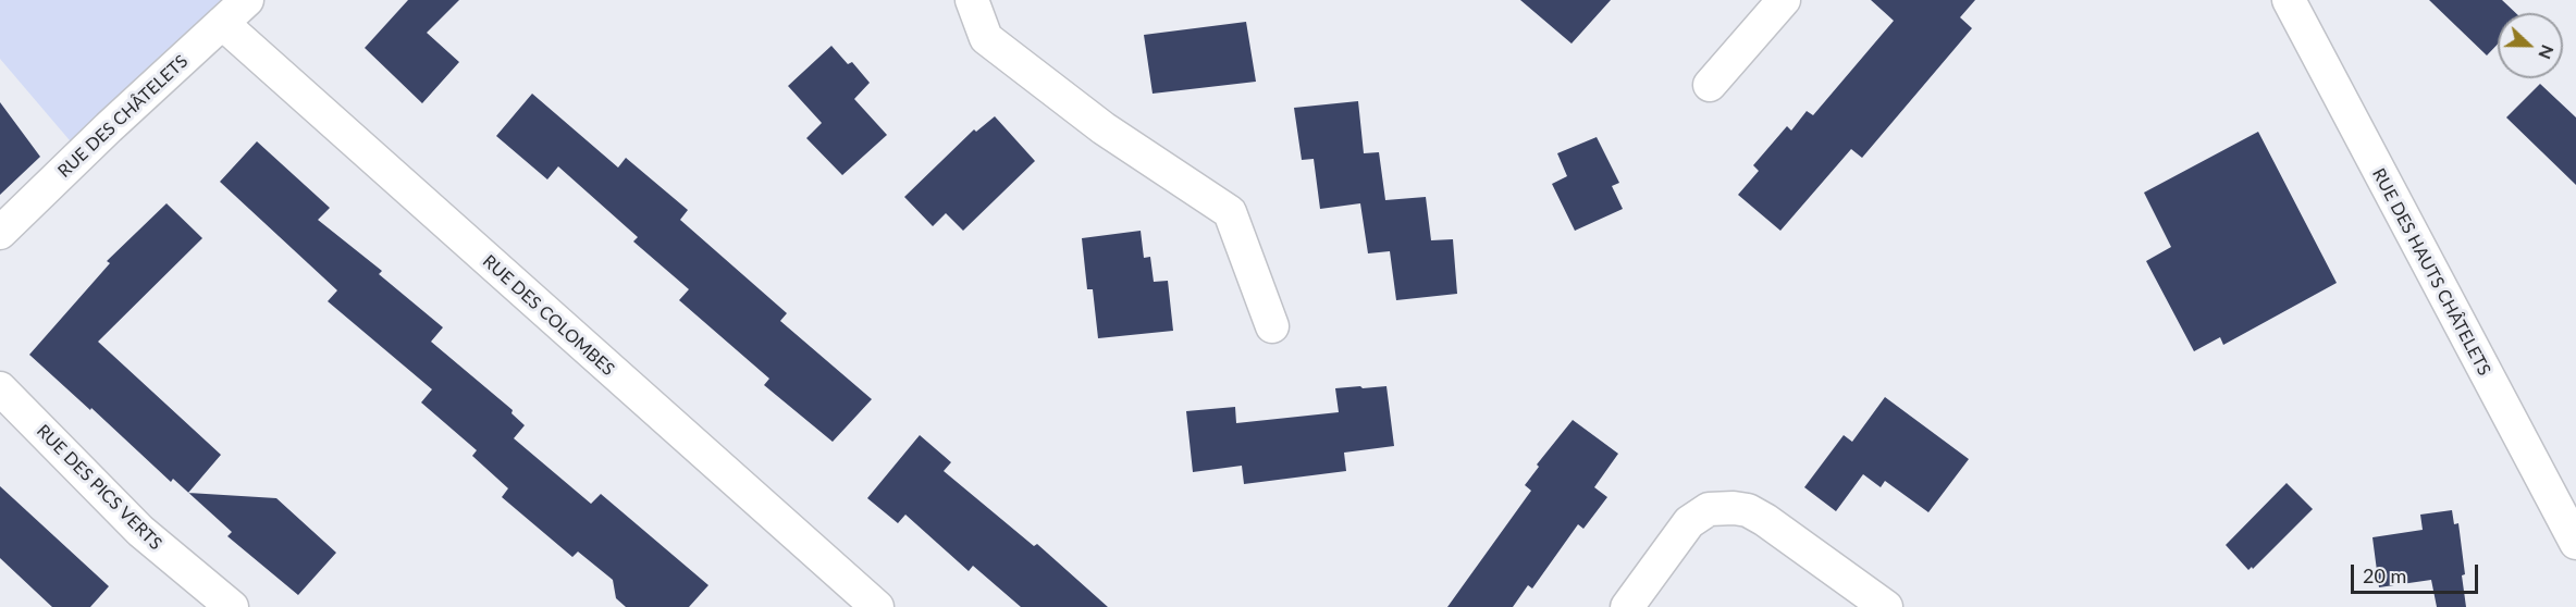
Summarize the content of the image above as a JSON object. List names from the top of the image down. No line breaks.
{"streets":{"street":["RUE DES CHÂTELETS","RUE DES HAUTS CHÂTELETS","RUE DES COLOMBES","RUE DES PICS VERTS"]},"crossings":[["RUE DES CHÂTELETS","RUE DES COLOMBES"]],"scale_bar":"20 m","north":"right"}
